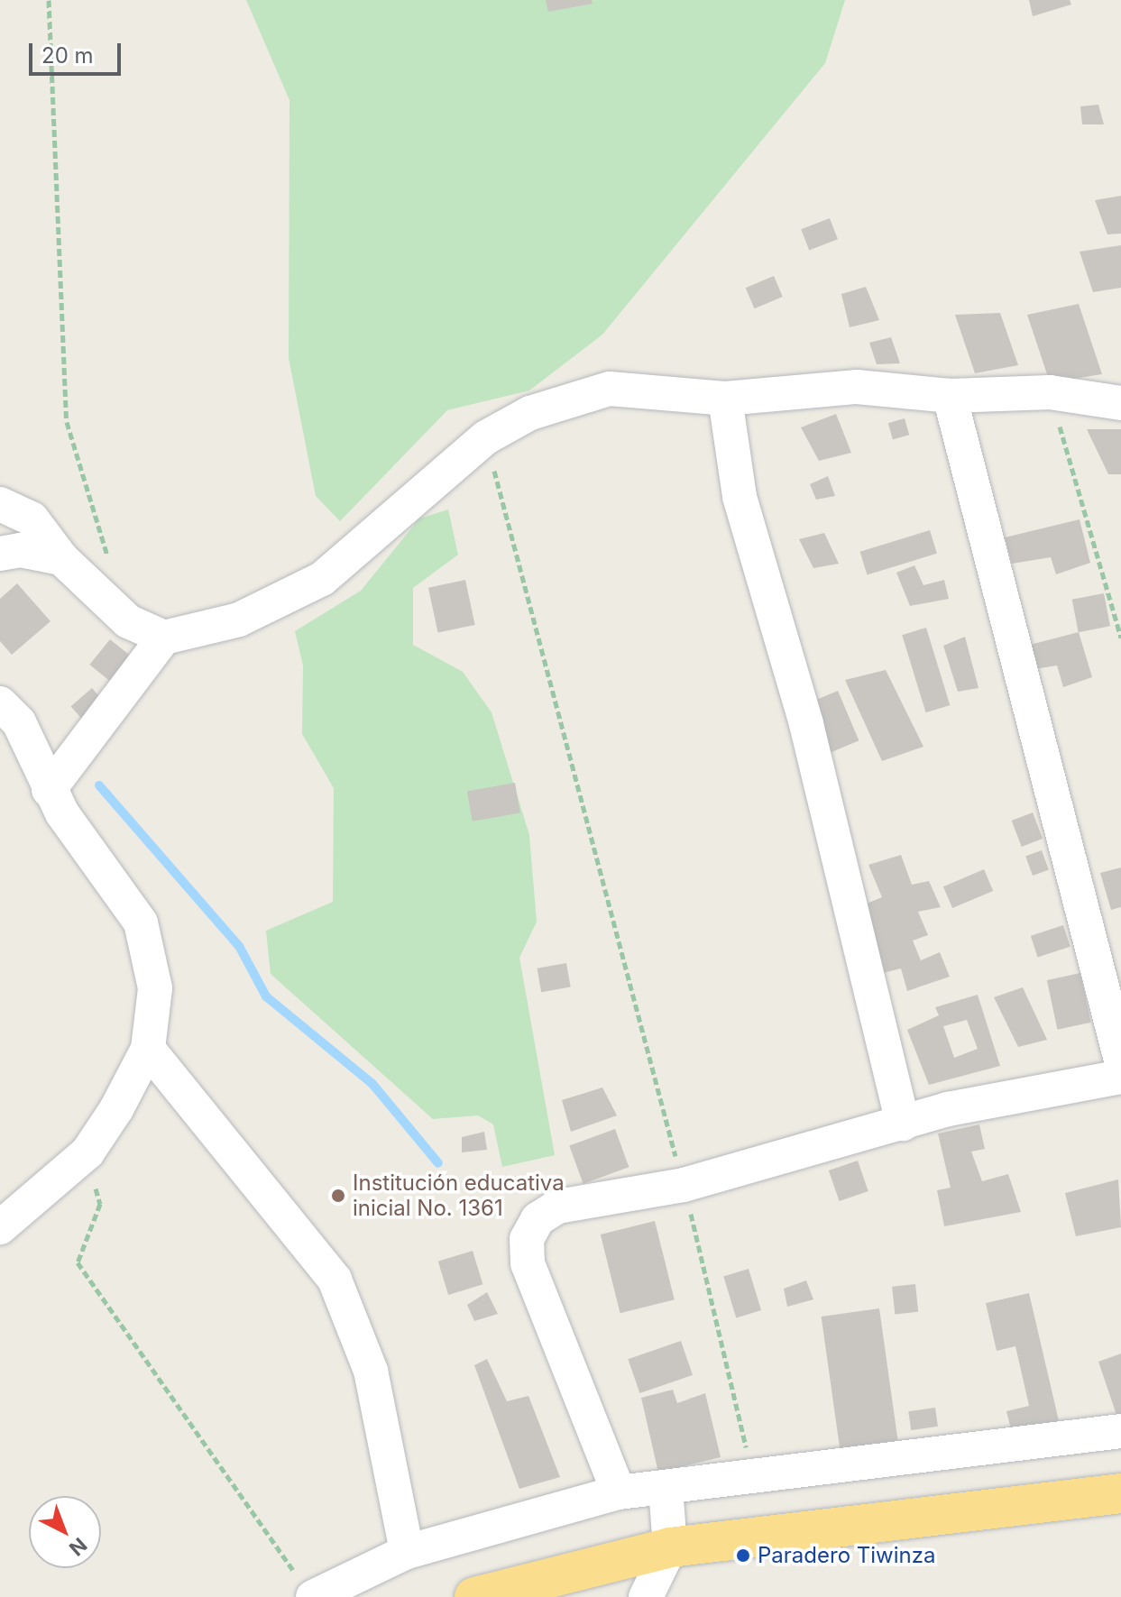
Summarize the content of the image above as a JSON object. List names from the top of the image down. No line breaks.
{"places":["Institución educativa inicial No. 1361","Paradero Tiwinza"],"scale_bar":"20 m","north":"bottom right"}
